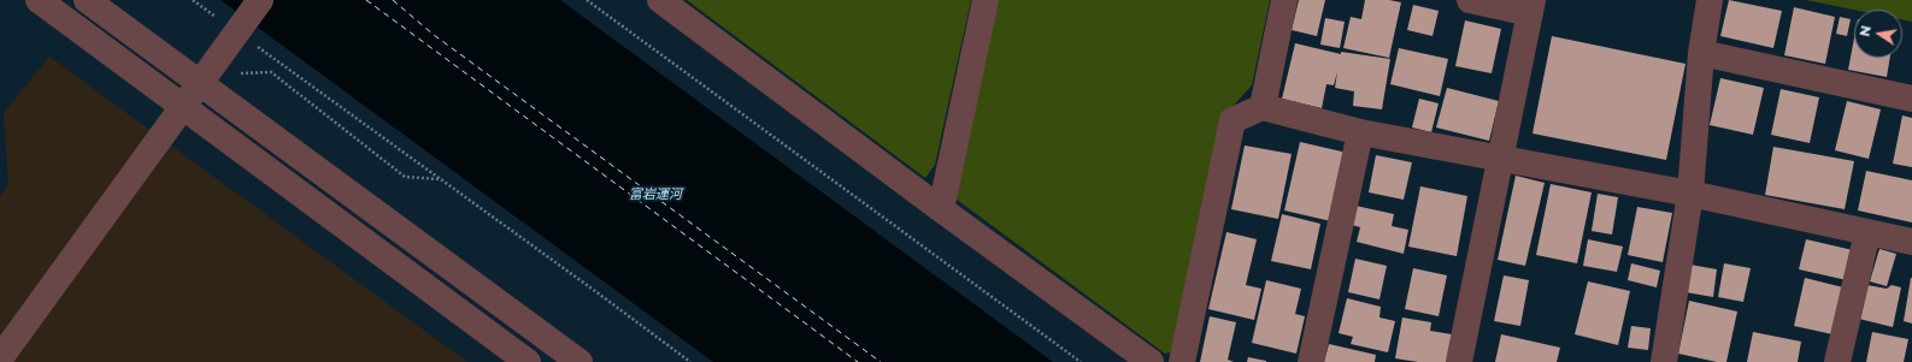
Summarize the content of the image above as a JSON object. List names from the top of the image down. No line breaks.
{"water":["富岩運河"],"north":"left"}
